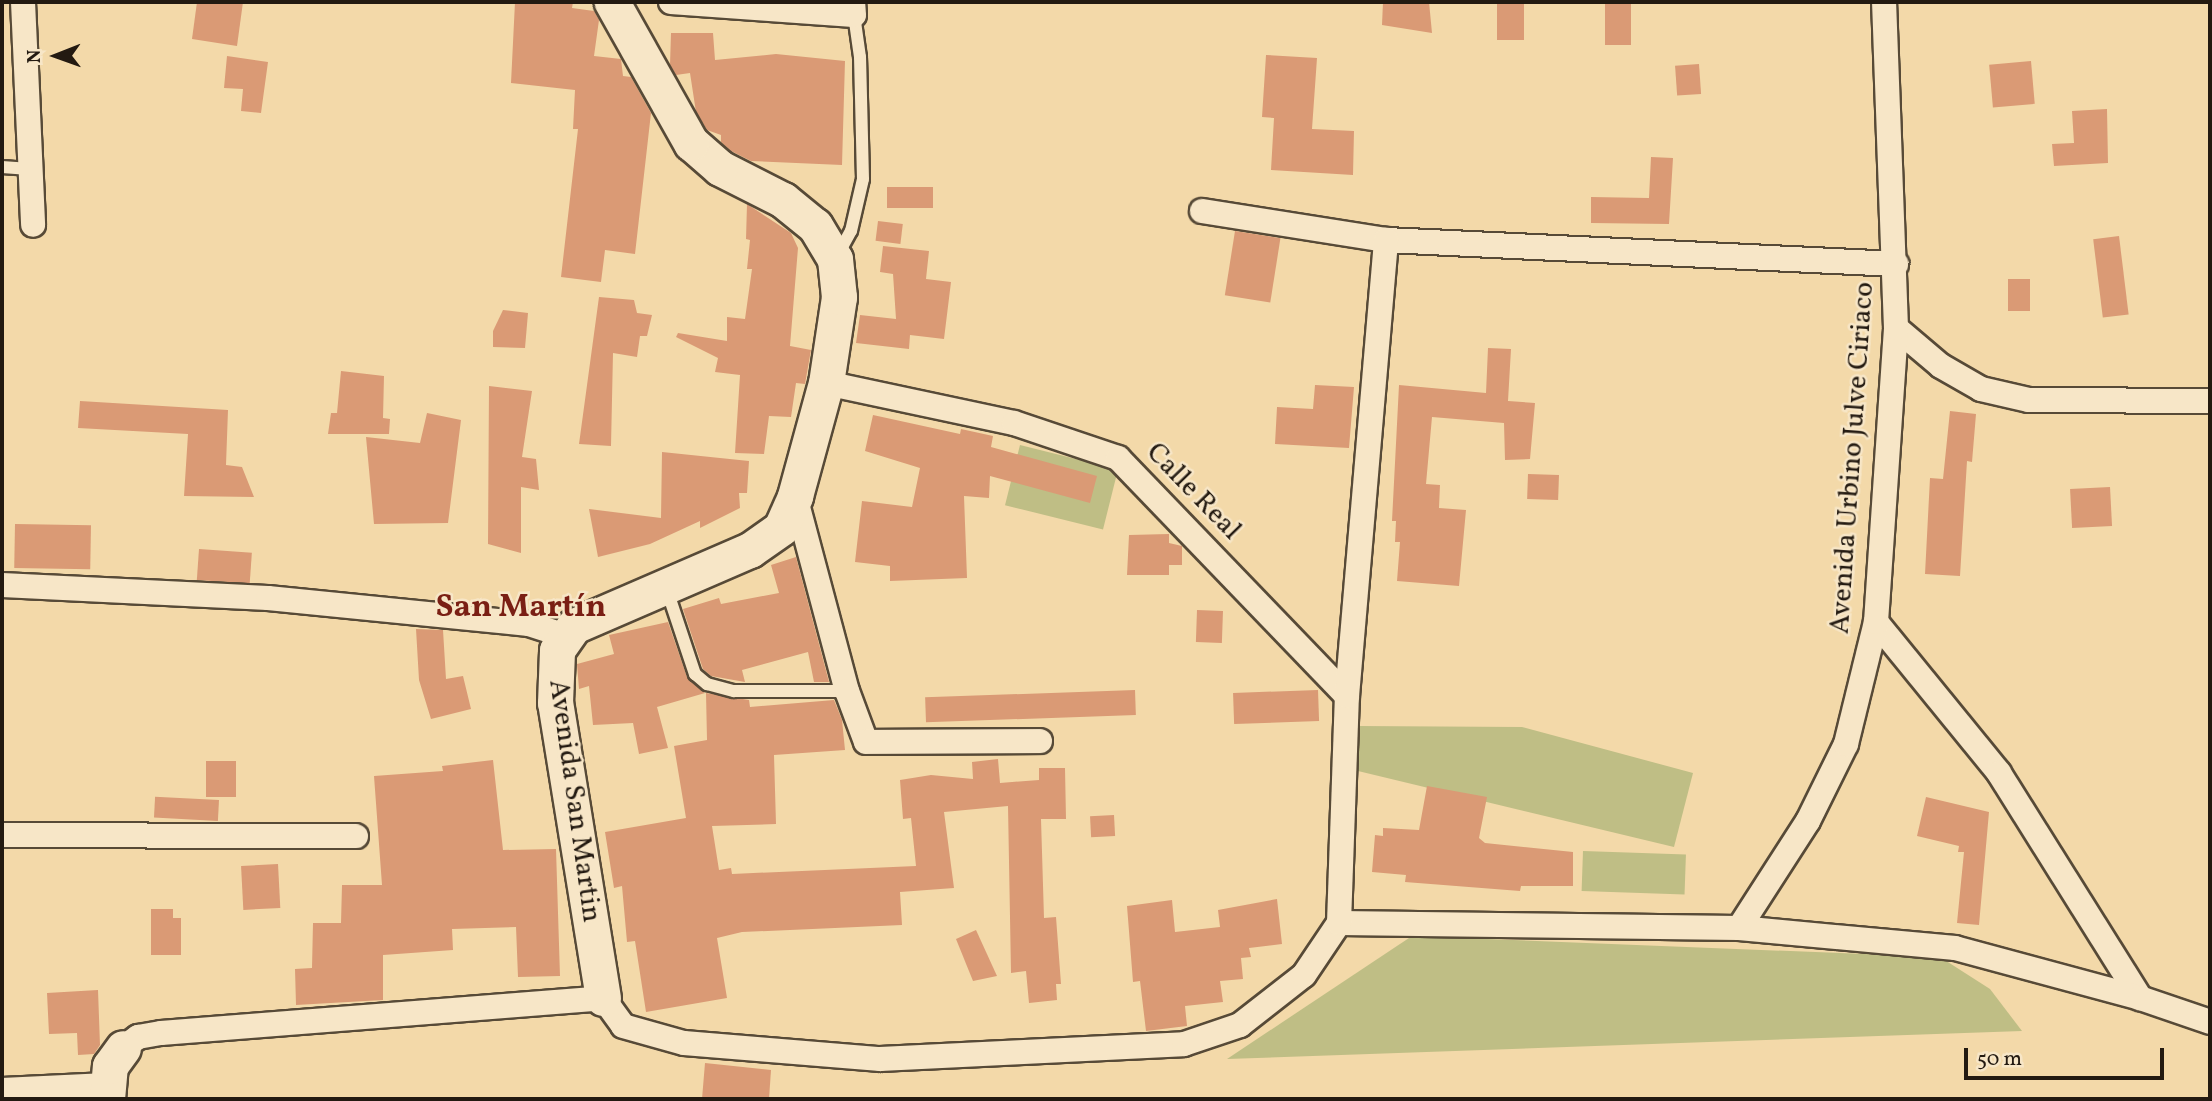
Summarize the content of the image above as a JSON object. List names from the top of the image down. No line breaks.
{"streets":{"street":["Avenida Urbino Julve Ciriaco","Calle Real","Avenida San Martin"]},"districts":["San Martín"],"scale_bar":"50 m","north":"left"}
